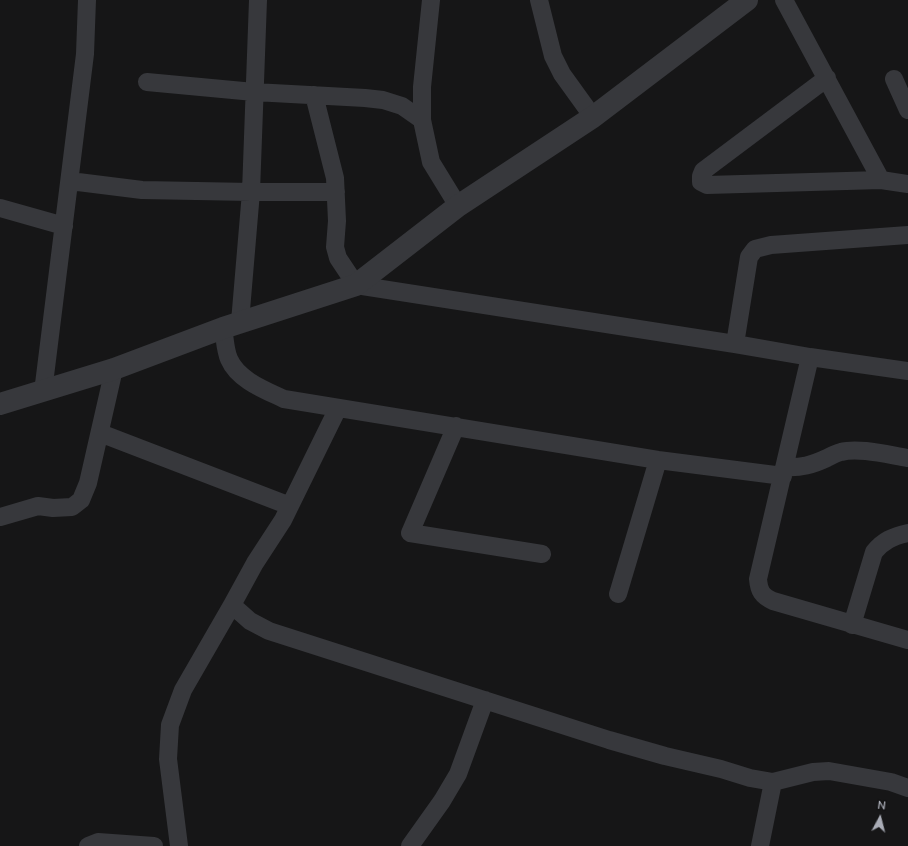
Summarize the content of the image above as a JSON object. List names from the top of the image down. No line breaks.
{"north":"top"}
